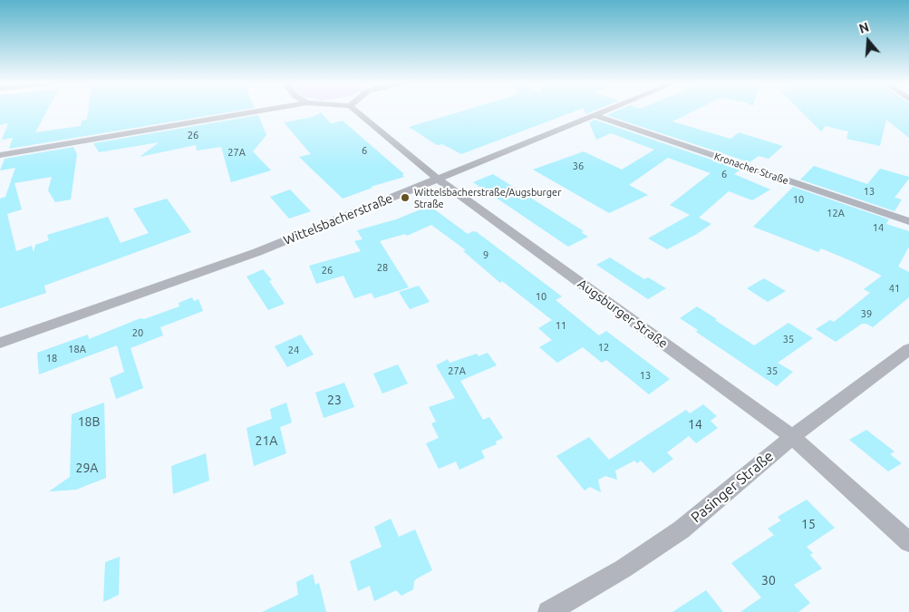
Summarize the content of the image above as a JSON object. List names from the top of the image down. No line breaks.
{"streets":{"street":["Kronacher Straße","Wittelsbacherstraße","Augsburger Straße","Pasinger Straße"]},"crossings":[["Kronacher Straße","Wittelsbacherstraße"],["Wittelsbacherstraße","Augsburger Straße"],["Augsburger Straße","Pasinger Straße"]],"places":["Wittelsbacherstraße/Augsburger Straße"],"house_numbers":["26","6","27A","36","6","13","10","12A","14","9","28","26","41","10","39","11","20","35","12","18A","24","18","27A","35","13","23","18B","14","21A","29A","15","30"],"north":"top"}
